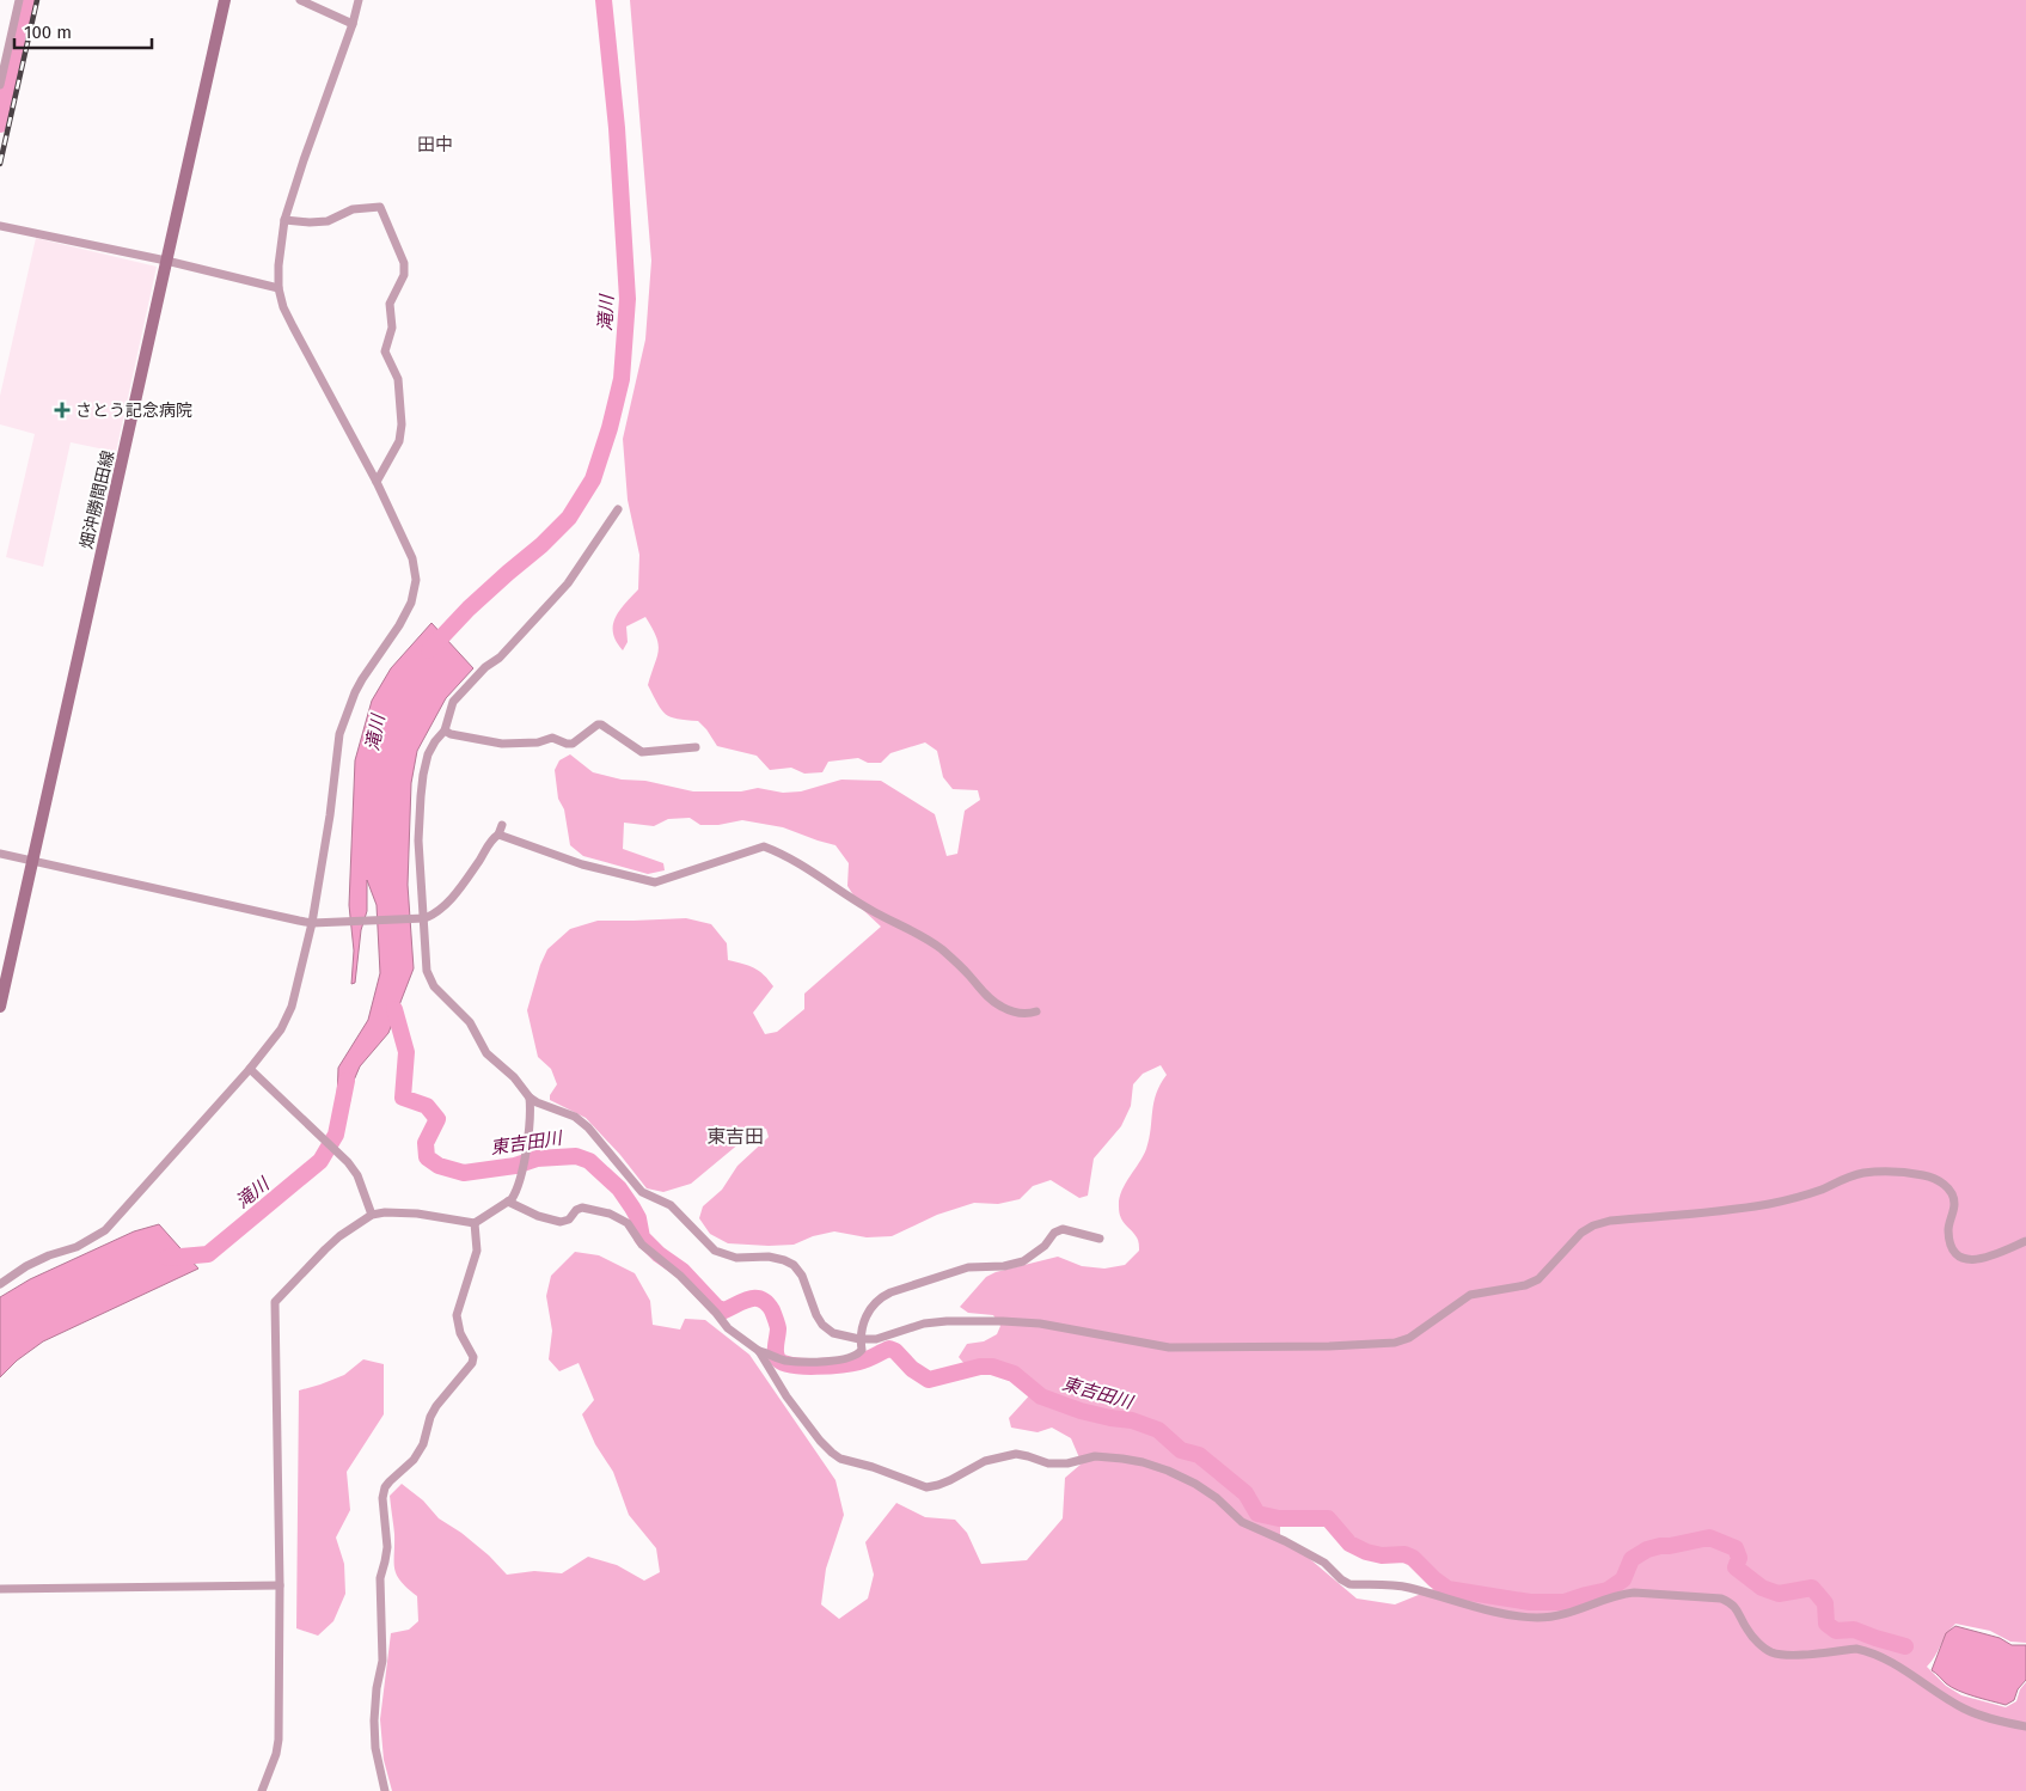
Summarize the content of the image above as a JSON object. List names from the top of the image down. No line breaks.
{"streets":{"main road":["畑沖勝間田線"]},"districts":["田中","東吉田"],"water":["滝川","東吉田川"],"places":{"health":["さとう記念病院"]},"scale_bar":"100 m"}
